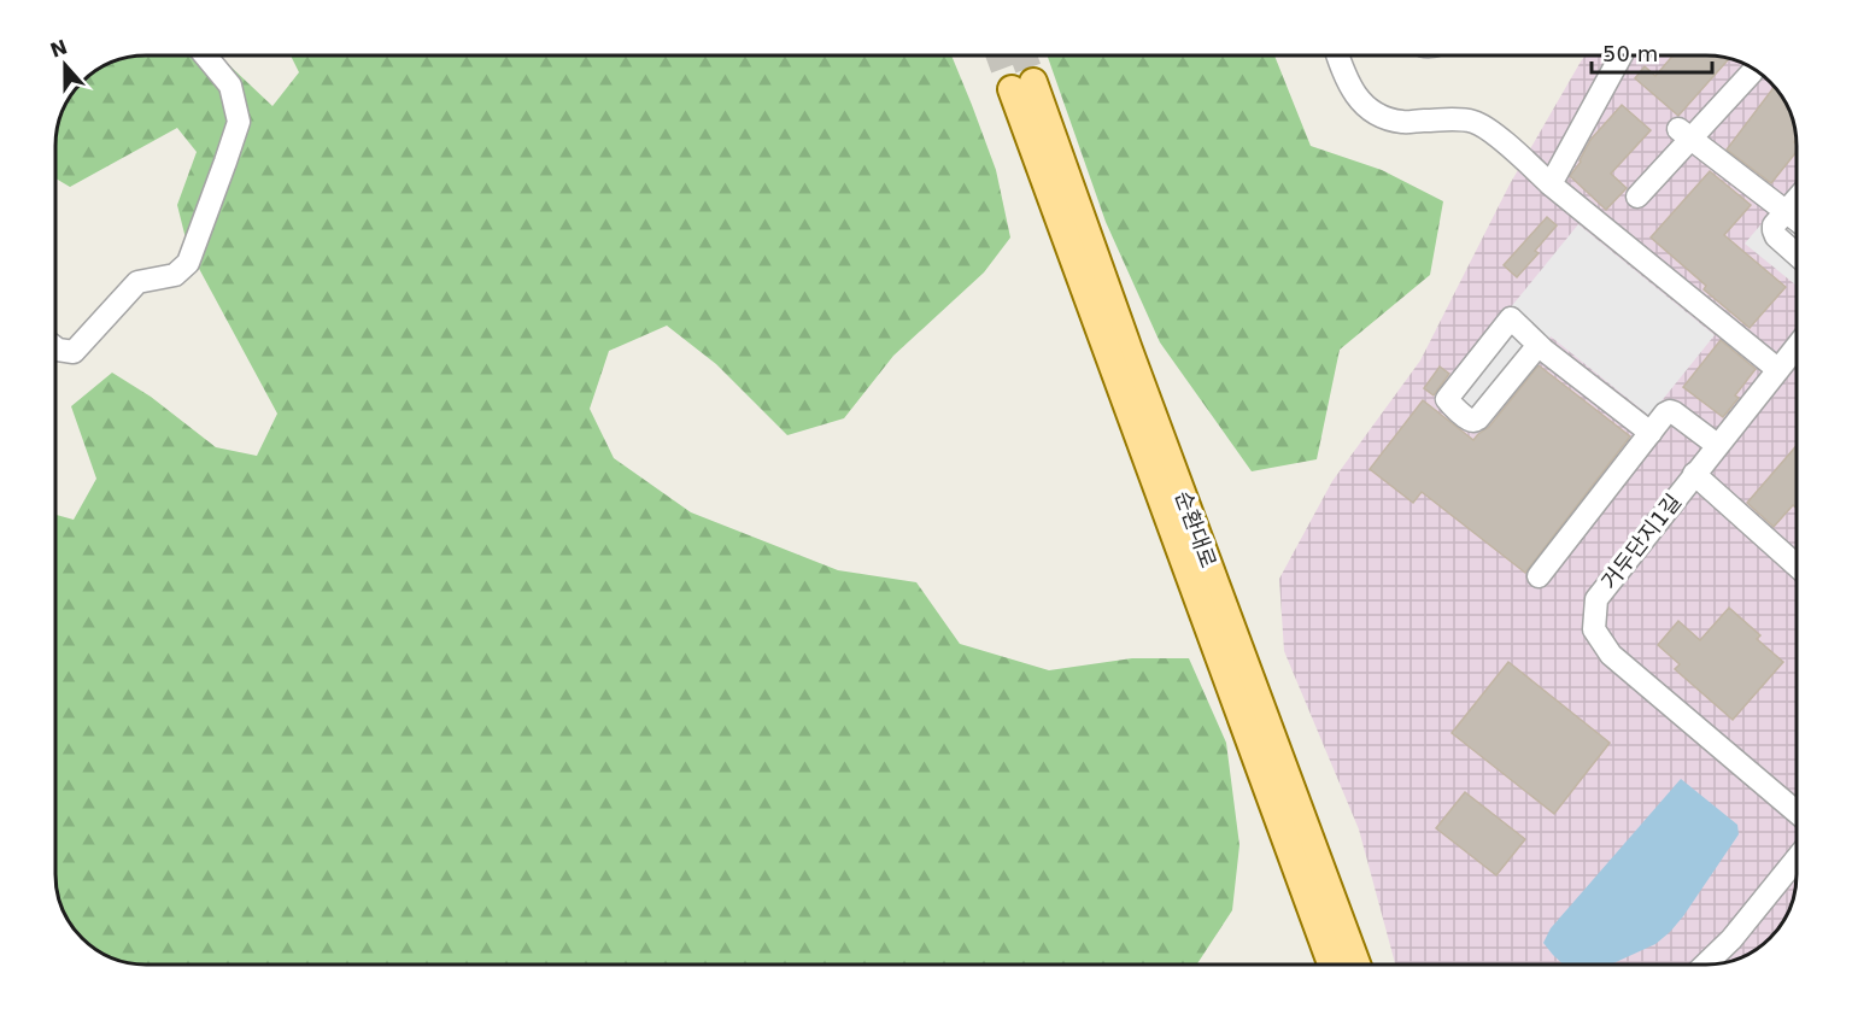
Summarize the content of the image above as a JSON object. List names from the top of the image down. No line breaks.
{"streets":{"main road":["순환대로"],"street":["거두단지1길"]},"scale_bar":"50 m","north":"top"}
